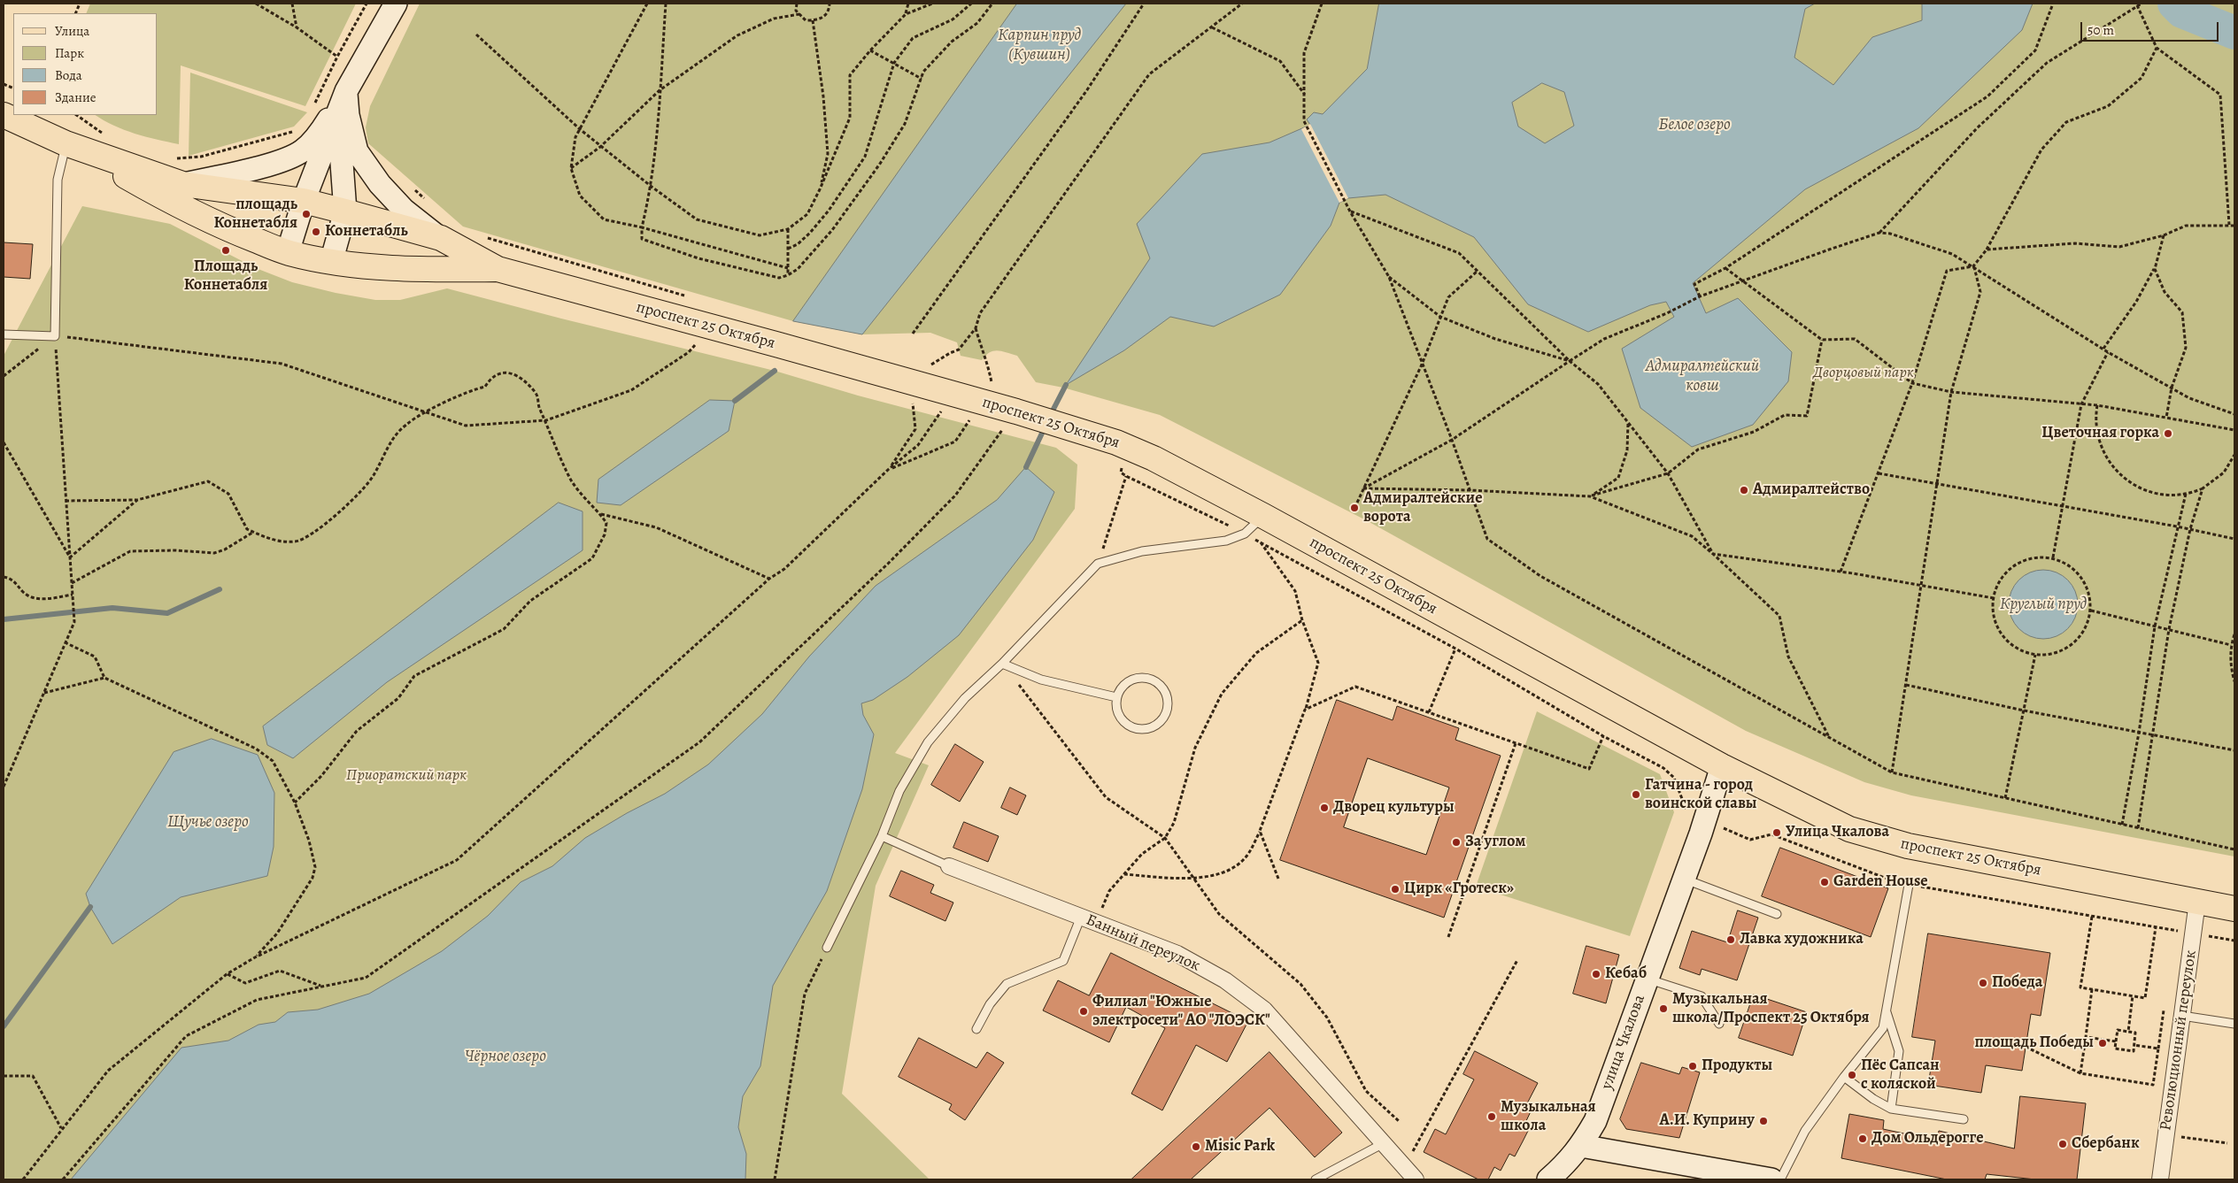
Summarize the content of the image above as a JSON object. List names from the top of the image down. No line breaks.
{"streets":{"main road":["проспект 25 Октября","улица Чкалова"],"street":["Банный переулок","Революционный переулок"]},"crossings":[["проспект 25 Октября","Революционный переулок"],["проспект 25 Октября","улица Чкалова"]],"water":["Карпин пруд (Кувшин)","Белое озеро","Адмиралтейский ковш","Круглый пруд","Щучье озеро","Чёрное озеро"],"parks":["Дворцовый парк","Приоратский парк"],"places":["площадь Коннетабля","Коннетабль","Площадь Коннетабля","Цветочная горка","Адмиралтейство","Адмиралтейские ворота","Гатчина - город воинской славы","Дворец культуры","Улица Чкалова","За углом","Garden House","Цирк «Гротеск»","Лавка художника","Кебаб","Победа","Музыкальная школа/Проспект 25 Октября","Филиал \"Южные электросети\" АО \"ЛОЭСК\"","площадь Победы","Продукты","Пёс Сапсан с коляской","Музыкальная школа","А.И. Куприну","Дом Ольдерогге","Сбербанк","Misic Park"],"legend":["Улица","Парк","Вода","Здание"],"scale_bar":"50 m"}
